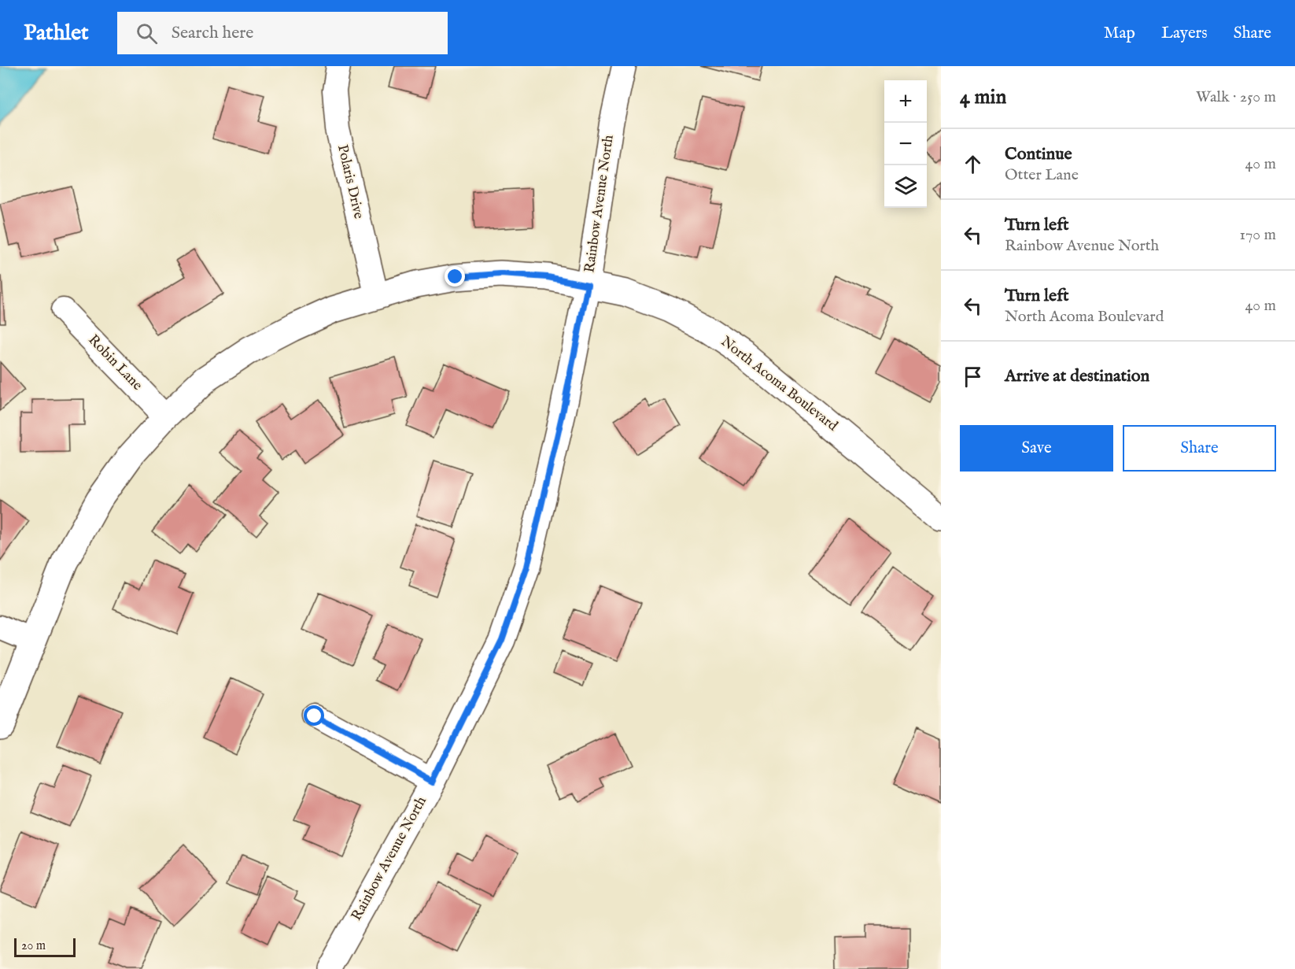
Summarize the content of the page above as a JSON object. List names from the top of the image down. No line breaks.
{"streets":{"main road":["Rainbow Avenue North","North Acoma Boulevard"],"street":["Polaris Drive","Robin Lane"]},"crossings":[["Polaris Drive","North Acoma Boulevard"],["Rainbow Avenue North","North Acoma Boulevard"],["Robin Lane","North Acoma Boulevard"]],"scale_bar":"20 m","page":{"header":"Pathlet","search":"Search here","nav":["Map","Layers","Share"],"heading":["4 min","Walk · 250 m"],"map_buttons":["+","−"],"list":[["Continue","Otter Lane","40 m"],["Turn left","Rainbow Avenue North","170 m"],["Turn left","North Acoma Boulevard","40 m"],"Arrive at destination"],"buttons":["Save","Share"],"scale":"20 m"}}
